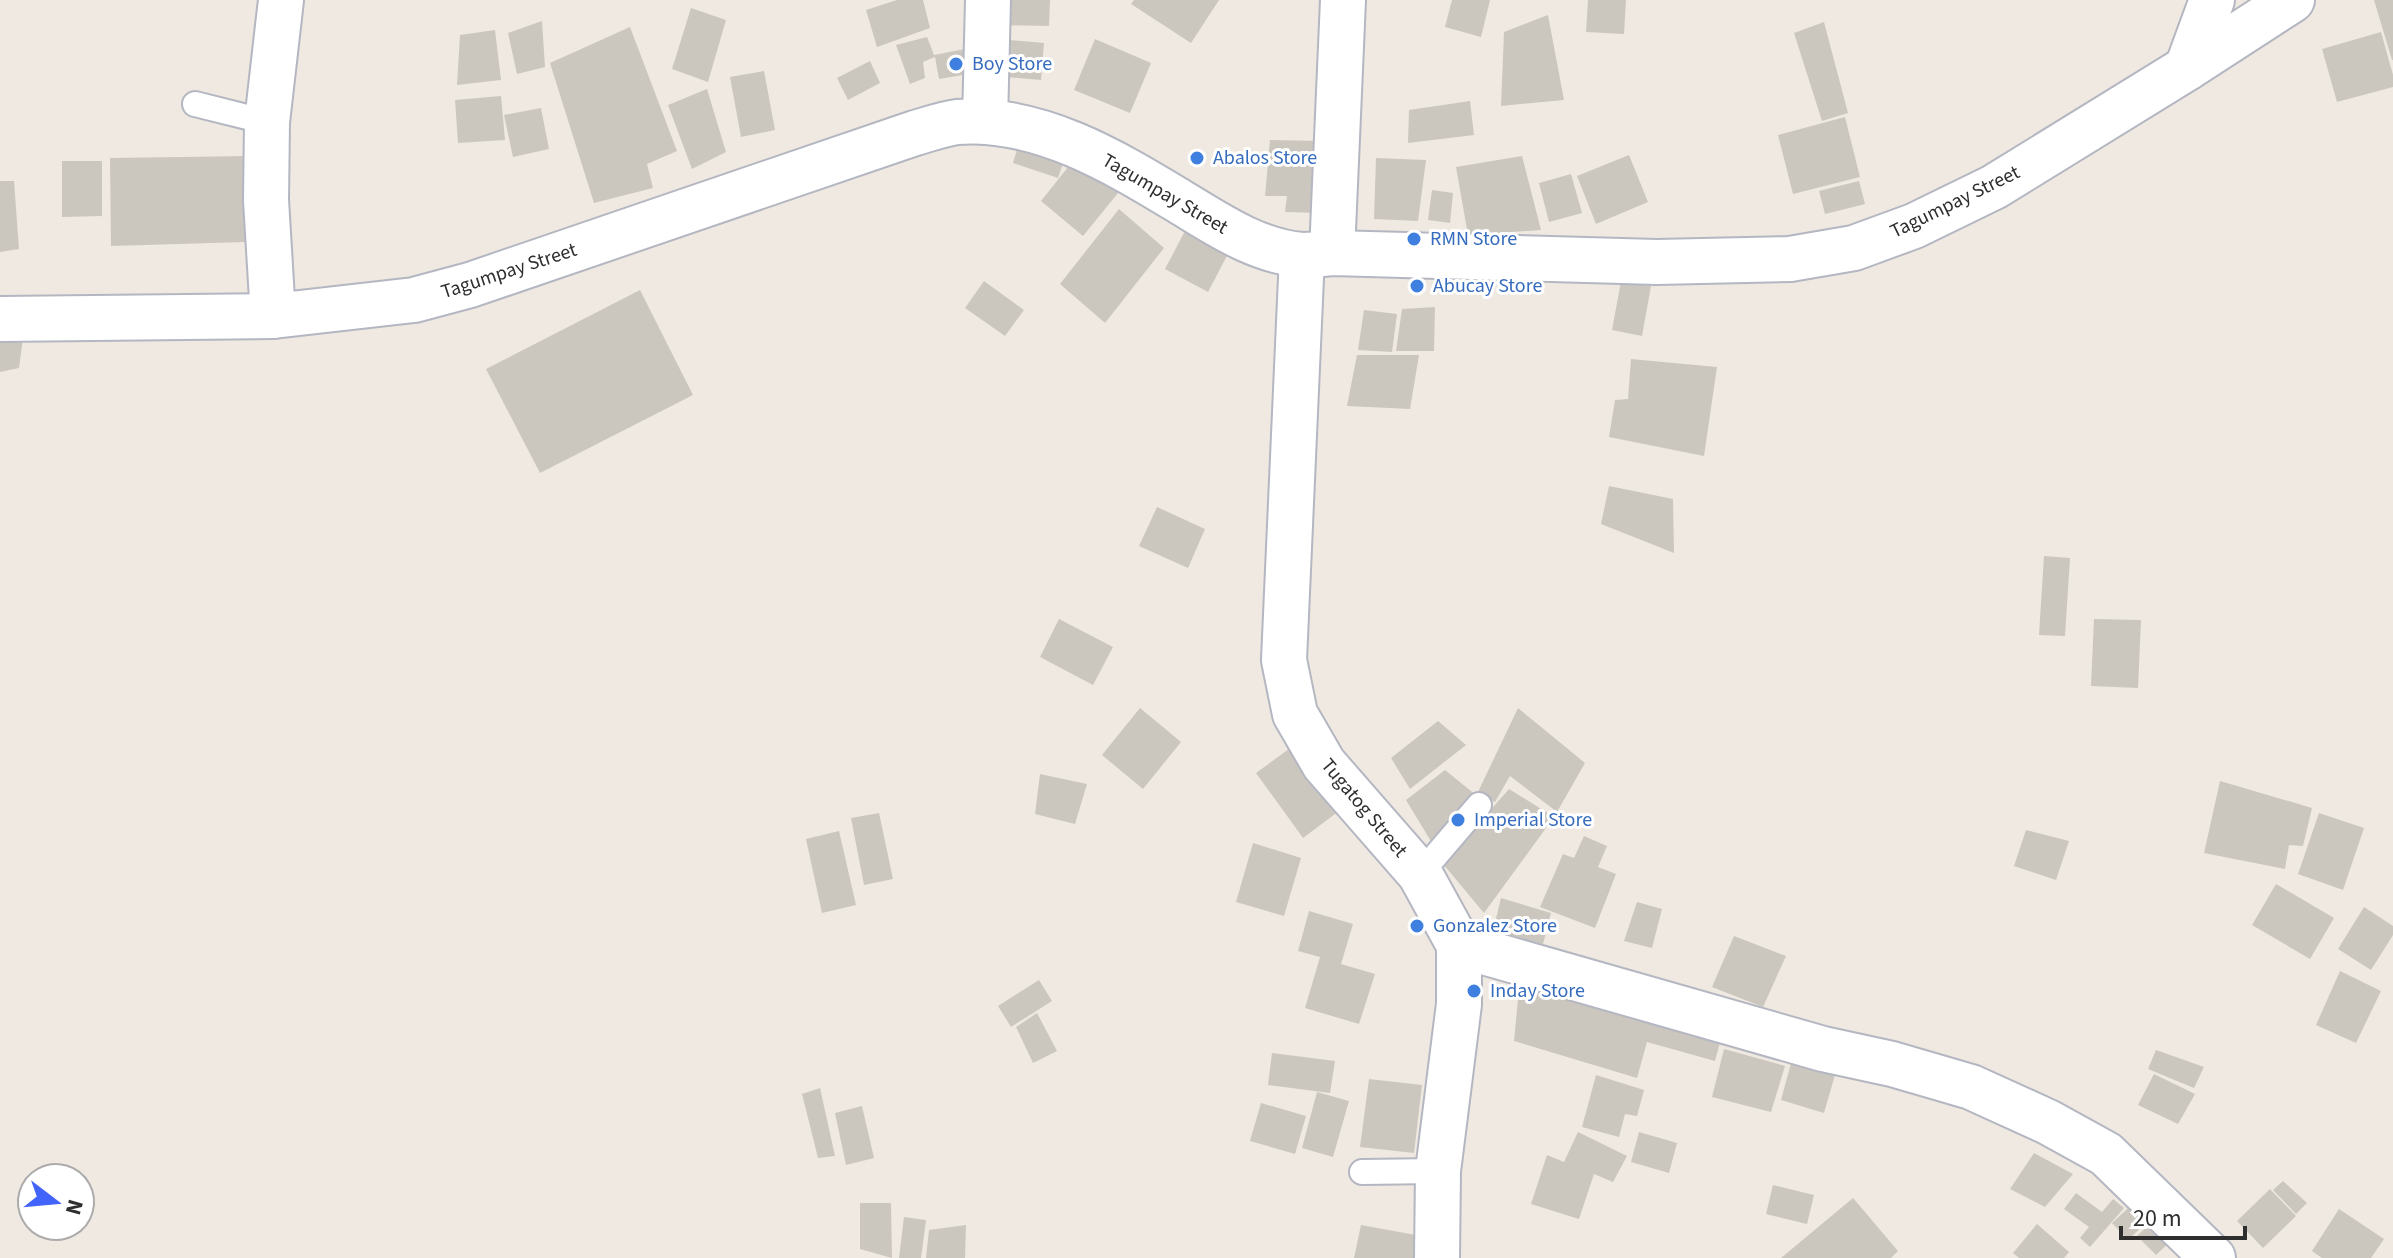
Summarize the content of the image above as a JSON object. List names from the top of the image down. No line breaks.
{"streets":{"street":["Tagumpay Street","Tugatog Street"]},"crossings":[["Tagumpay Street","Tugatog Street"]],"places":["Boy Store","Abalos Store","RMN Store","Abucay Store","Imperial Store","Gonzalez Store","Inday Store"],"scale_bar":"20 m","north":"right"}
